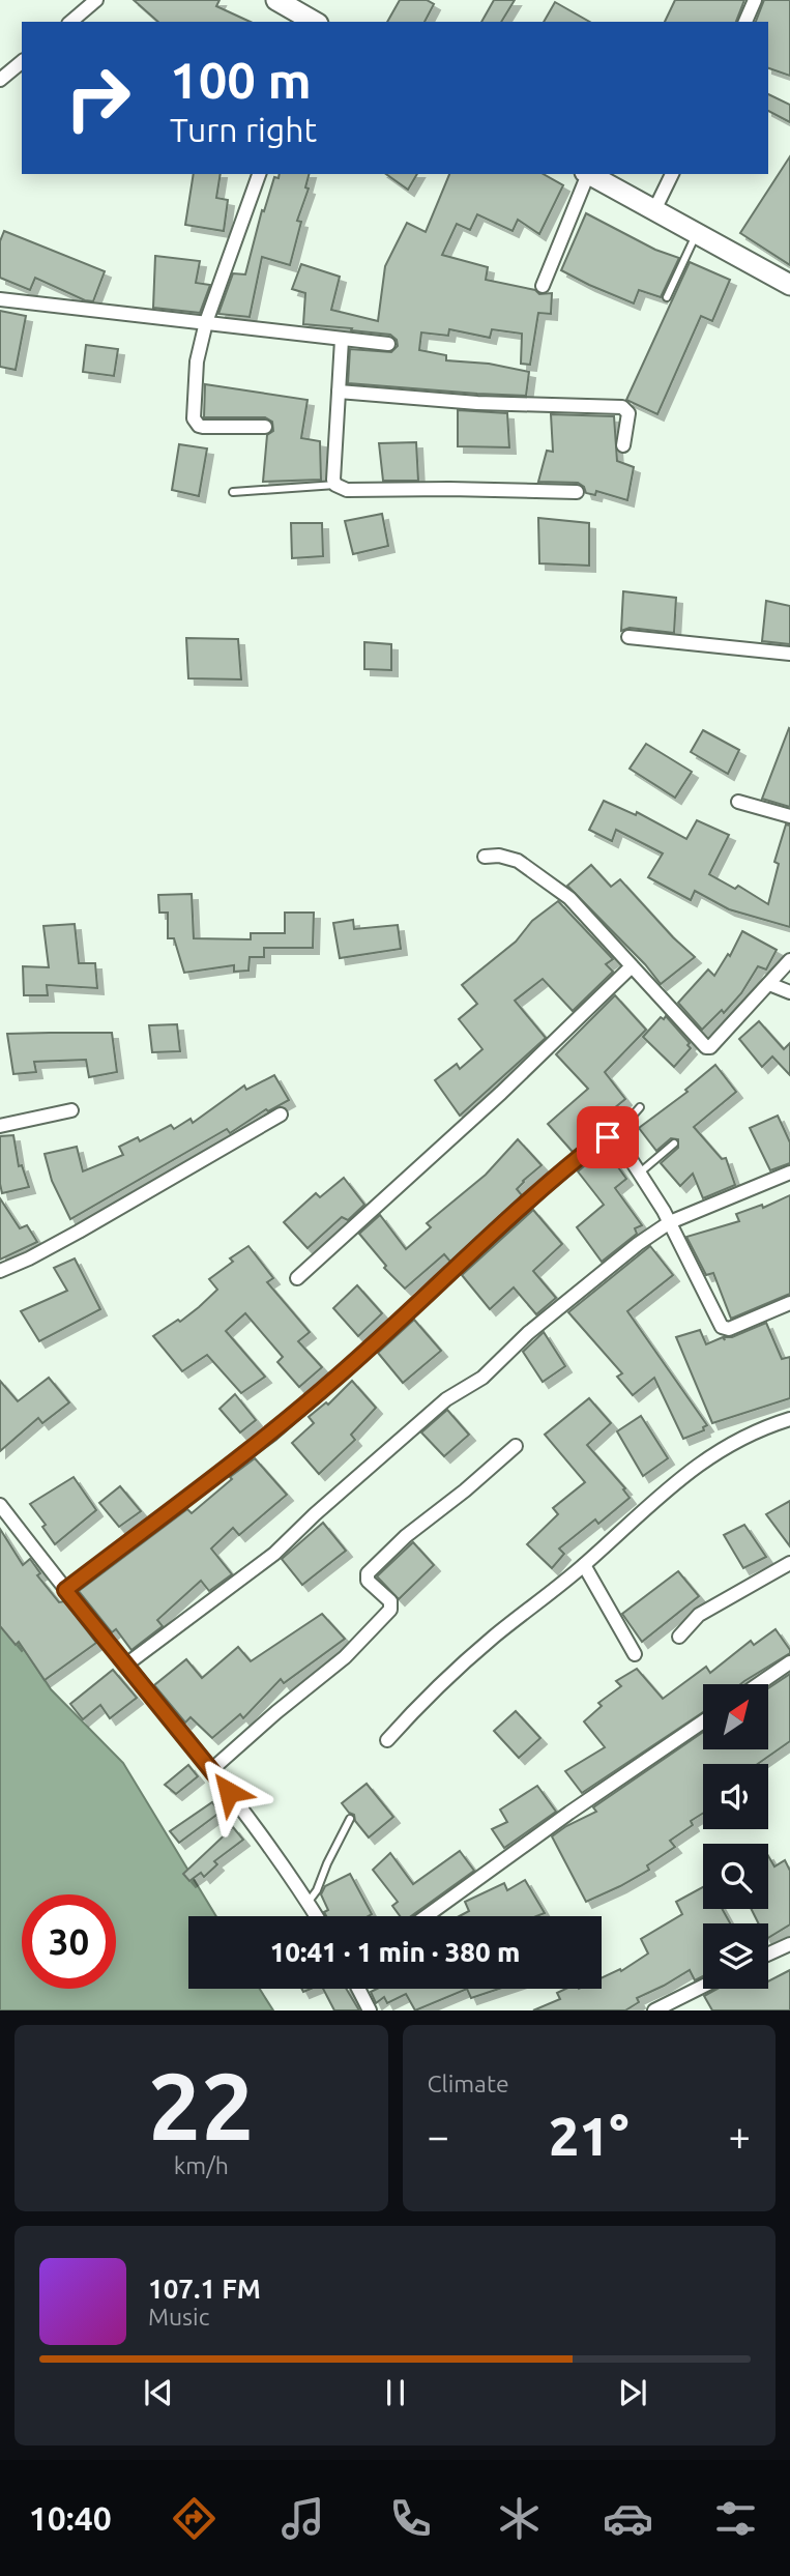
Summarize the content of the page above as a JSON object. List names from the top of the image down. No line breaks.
{"north":"top right","page":{"turn":["100 m","Turn right"],"limit":"30","trip":"10:41 · 1 min · 380 m","tile":[["22","km/h"],"Climate"],"heat":["−","21°","+"],"song":["107.1 FM","Music"],"tabs":"10:40"}}
